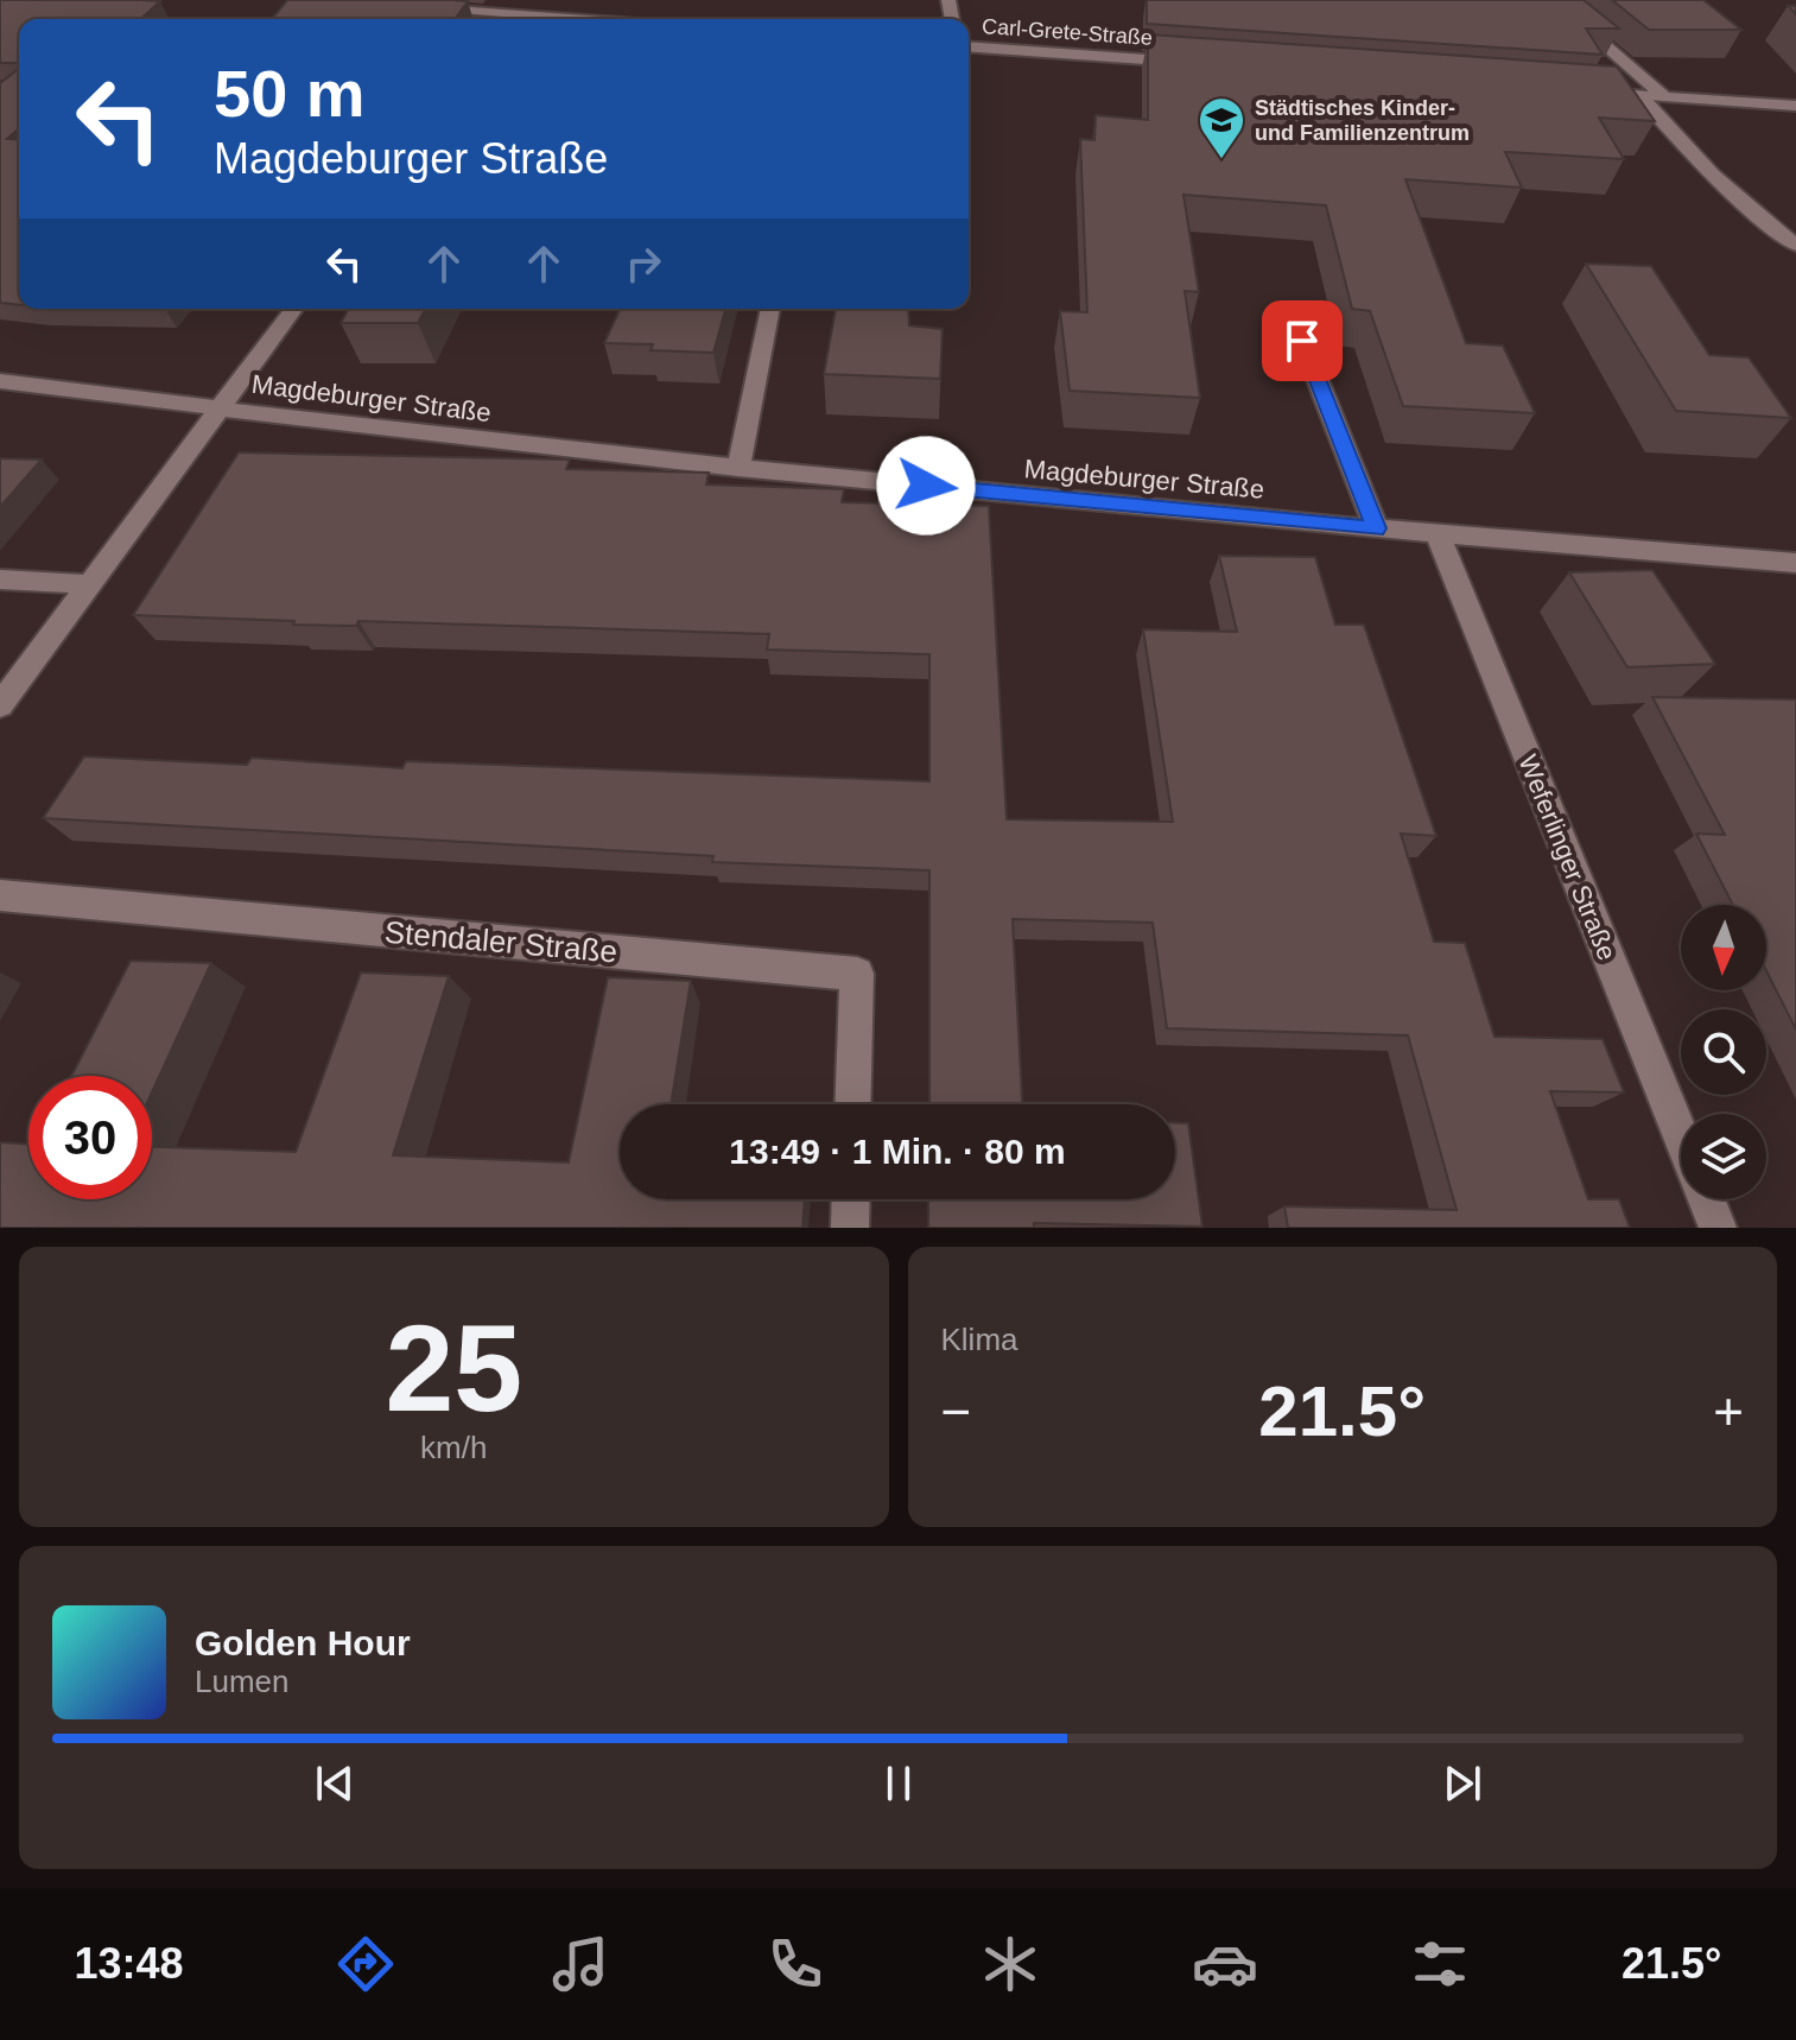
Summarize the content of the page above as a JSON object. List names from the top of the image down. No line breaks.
{"streets":{"street":["Carl-Grete-Straße","Magdeburger Straße","Weferlinger Straße","Stendaler Straße"]},"crossings":[["Magdeburger Straße","Weferlinger Straße"]],"places":{"school or university":["Städtisches Kinder- und Familienzentrum"]},"north":"bottom","page":{"turn":["50 m","Magdeburger Straße"],"limit":"30","trip":"13:49 · 1 Min. · 80 m","tile":[["25","km/h"],"Klima"],"heat":["−","21.5°","+"],"song":["Golden Hour","Lumen"],"tabs":["13:48","21.5°"]}}
